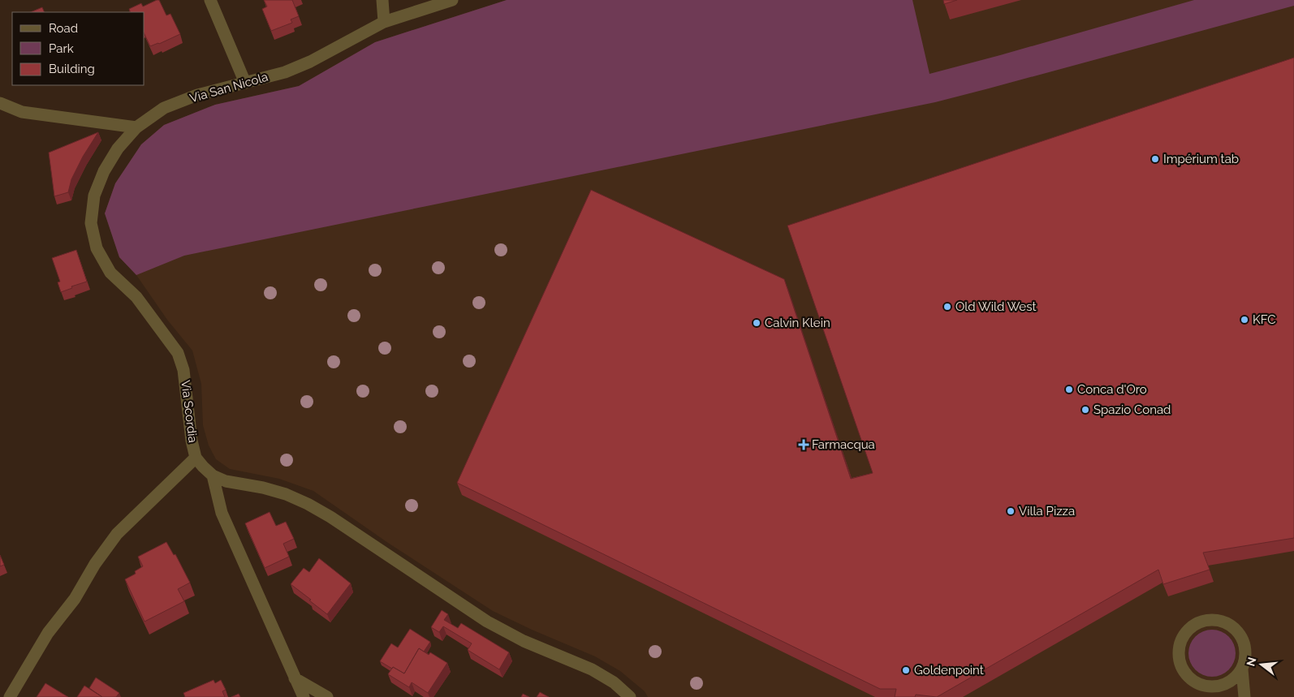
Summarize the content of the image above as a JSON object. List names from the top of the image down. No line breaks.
{"streets":{"street":["Via San Nicola","Via Scordia"]},"crossings":[["Via San Nicola","Via Scordia"]],"places":{"other":["Impérium tab","Old Wild West","KFC","Calvin Klein","Conca d'Oro","Spazio Conad","Villa Pizza","Goldenpoint"],"health":["Farmacqua"]},"legend":["Road","Park","Building"],"north":"left"}
